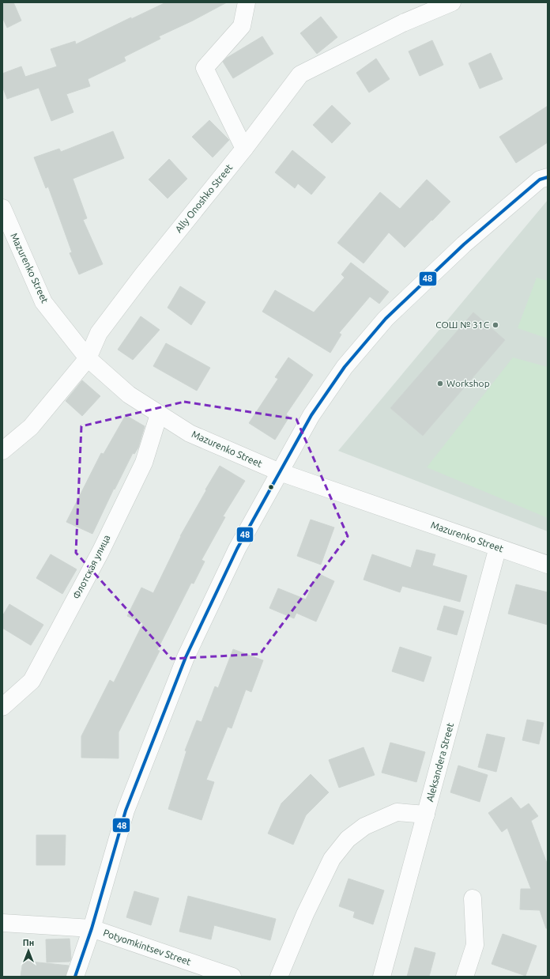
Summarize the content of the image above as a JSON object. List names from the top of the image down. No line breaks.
{"streets":{"street":["Ally Onoshko Street","Mazurenko Street","Флотская улица","Aleksandera Street","Potyomkintsev Street"]},"crossings":[["Ally Onoshko Street","Mazurenko Street"],["Mazurenko Street","Флотская улица"],["Mazurenko Street","Aleksandera Street"]],"places":["СОШ № 31С","Workshop"],"lines":["transit line 48"],"north":"top"}
